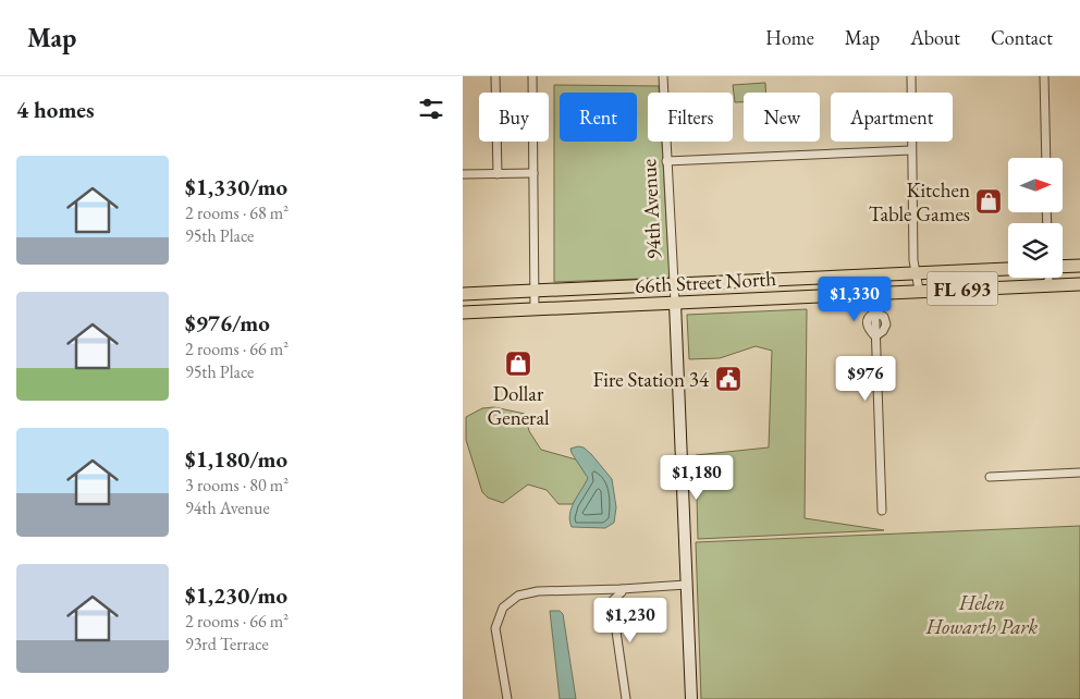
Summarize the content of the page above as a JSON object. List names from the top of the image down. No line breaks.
{"streets":{"main road":["66th Street North","FL 693"],"street":["94th Avenue"]},"crossings":[["94th Avenue","66th Street North"]],"parks":["Helen Howarth Park"],"places":{"shop":["Kitchen Table Games","Dollar General"],"public building":["Fire Station 34"]},"north":"right","page":{"header":"Map","nav":["Home","Map","About","Contact"],"heading":"4 homes","chip":["Buy","Rent","Filters","New","Apartment"],"list":[{"name":"$1,330/mo","note":"2 rooms · 68 m² · 95th Place"},{"name":"$976/mo","note":"2 rooms · 66 m² · 95th Place"},{"name":"$1,180/mo","note":"3 rooms · 80 m² · 94th Avenue"},{"name":"$1,230/mo","note":"2 rooms · 66 m² · 93rd Terrace"}],"price":["$1,330","$976","$1,180","$1,230"]}}
